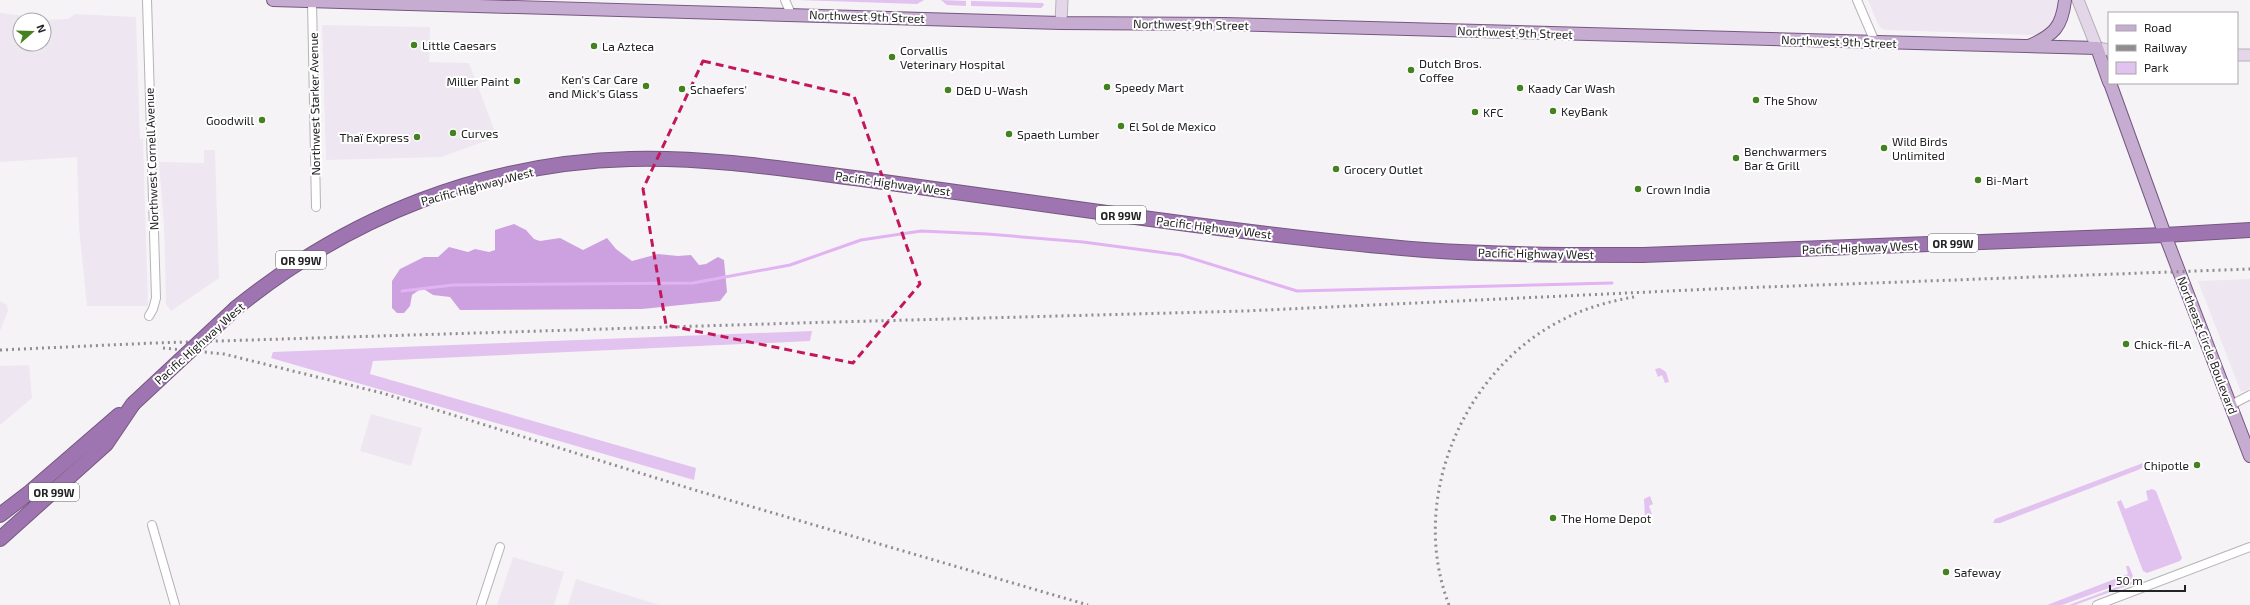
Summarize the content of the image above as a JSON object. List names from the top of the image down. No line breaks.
{"streets":{"highway":["Pacific Highway West","OR 99W"],"main road":["Northwest 9th Street","Northeast Circle Boulevard"],"street":["Northwest Starker Avenue","Northwest Cornell Avenue"]},"crossings":[["Northwest 9th Street","Northwest Starker Avenue"],["Northwest 9th Street","Northeast Circle Boulevard"],["Pacific Highway West","OR 99W"],["Pacific Highway West","Northeast Circle Boulevard"]],"places":["Little Caesars","La Azteca","Corvallis Veterinary Hospital","Dutch Bros. Coffee","Miller Paint","Ken's Car Care and Mick's Glass","Speedy Mart","Kaady Car Wash","Schaefers'","D&D U-Wash","The Show","KeyBank","KFC","Goodwill","El Sol de Mexico","Curves","Spaeth Lumber","Thaï Express","Wild Birds Unlimited","Benchwarmers Bar & Grill","Grocery Outlet","Bi-Mart","Crown India","Chick-fil-A","Chipotle","The Home Depot","Safeway"],"legend":["Road","Railway","Park"],"scale_bar":"50 m","north":"right"}
